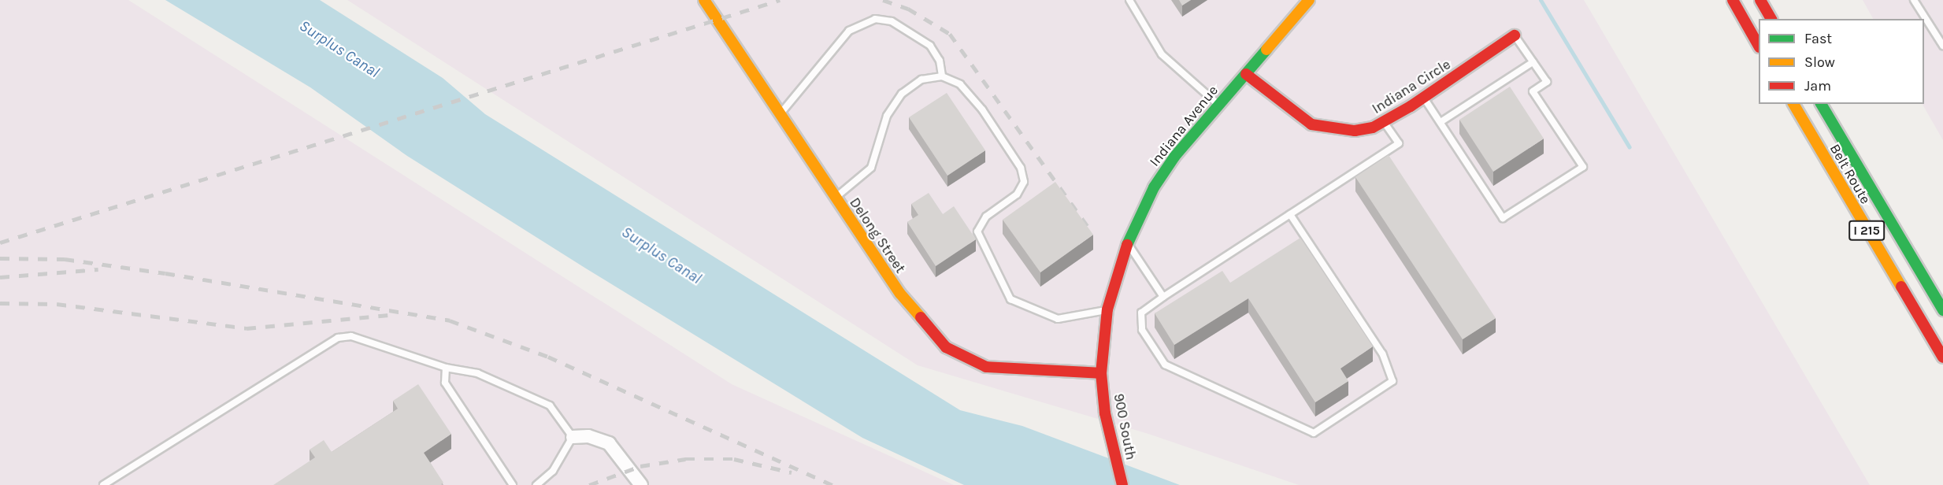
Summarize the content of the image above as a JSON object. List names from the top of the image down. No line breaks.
{"streets":{"main road":["Indiana Circle","Indiana Avenue","Belt Route","I 215","Delong Street","900 South"]},"crossings":[["Indiana Circle","Indiana Avenue"],["Indiana Avenue","Delong Street"],["Indiana Avenue","900 South"],["Delong Street","900 South"]],"water":["Surplus Canal"],"legend":["Fast","Slow","Jam"]}
